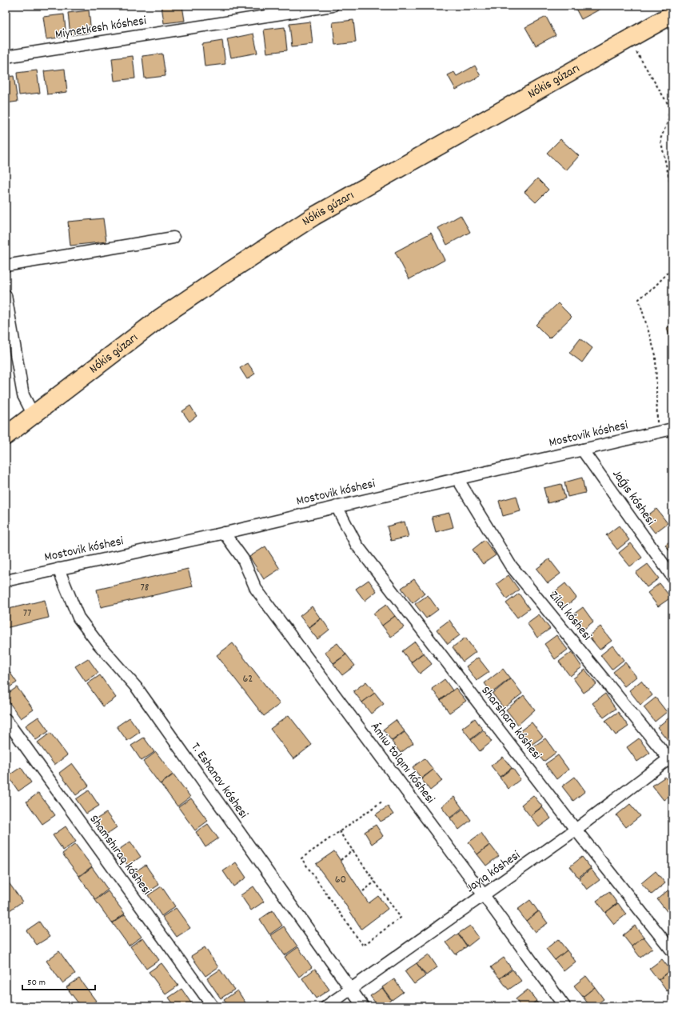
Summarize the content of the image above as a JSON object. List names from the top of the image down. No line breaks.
{"streets":{"main road":["Nókis gúzarı"],"street":["Miynetkesh kóshesi","Mostovik kóshesi","Jaǵıs kóshesi","Zilal kóshesi","Sharshara kóshesi","Ámiw tolqını kóshesi","T. Eshanov kóshesi","Shamshıraq kóshesi","Jayıq kóshesi"]},"crossings":[["Mostovik kóshesi","Jaǵıs kóshesi"],["Mostovik kóshesi","Zilal kóshesi"],["Mostovik kóshesi","Sharshara kóshesi"],["Mostovik kóshesi","Ámiw tolqını kóshesi"],["Mostovik kóshesi","T. Eshanov kóshesi"],["Zilal kóshesi","Jayıq kóshesi"],["Sharshara kóshesi","Jayıq kóshesi"],["Ámiw tolqını kóshesi","Jayıq kóshesi"],["T. Eshanov kóshesi","Jayıq kóshesi"]],"house_numbers":["78","77","62","60"],"scale_bar":"50 m"}
